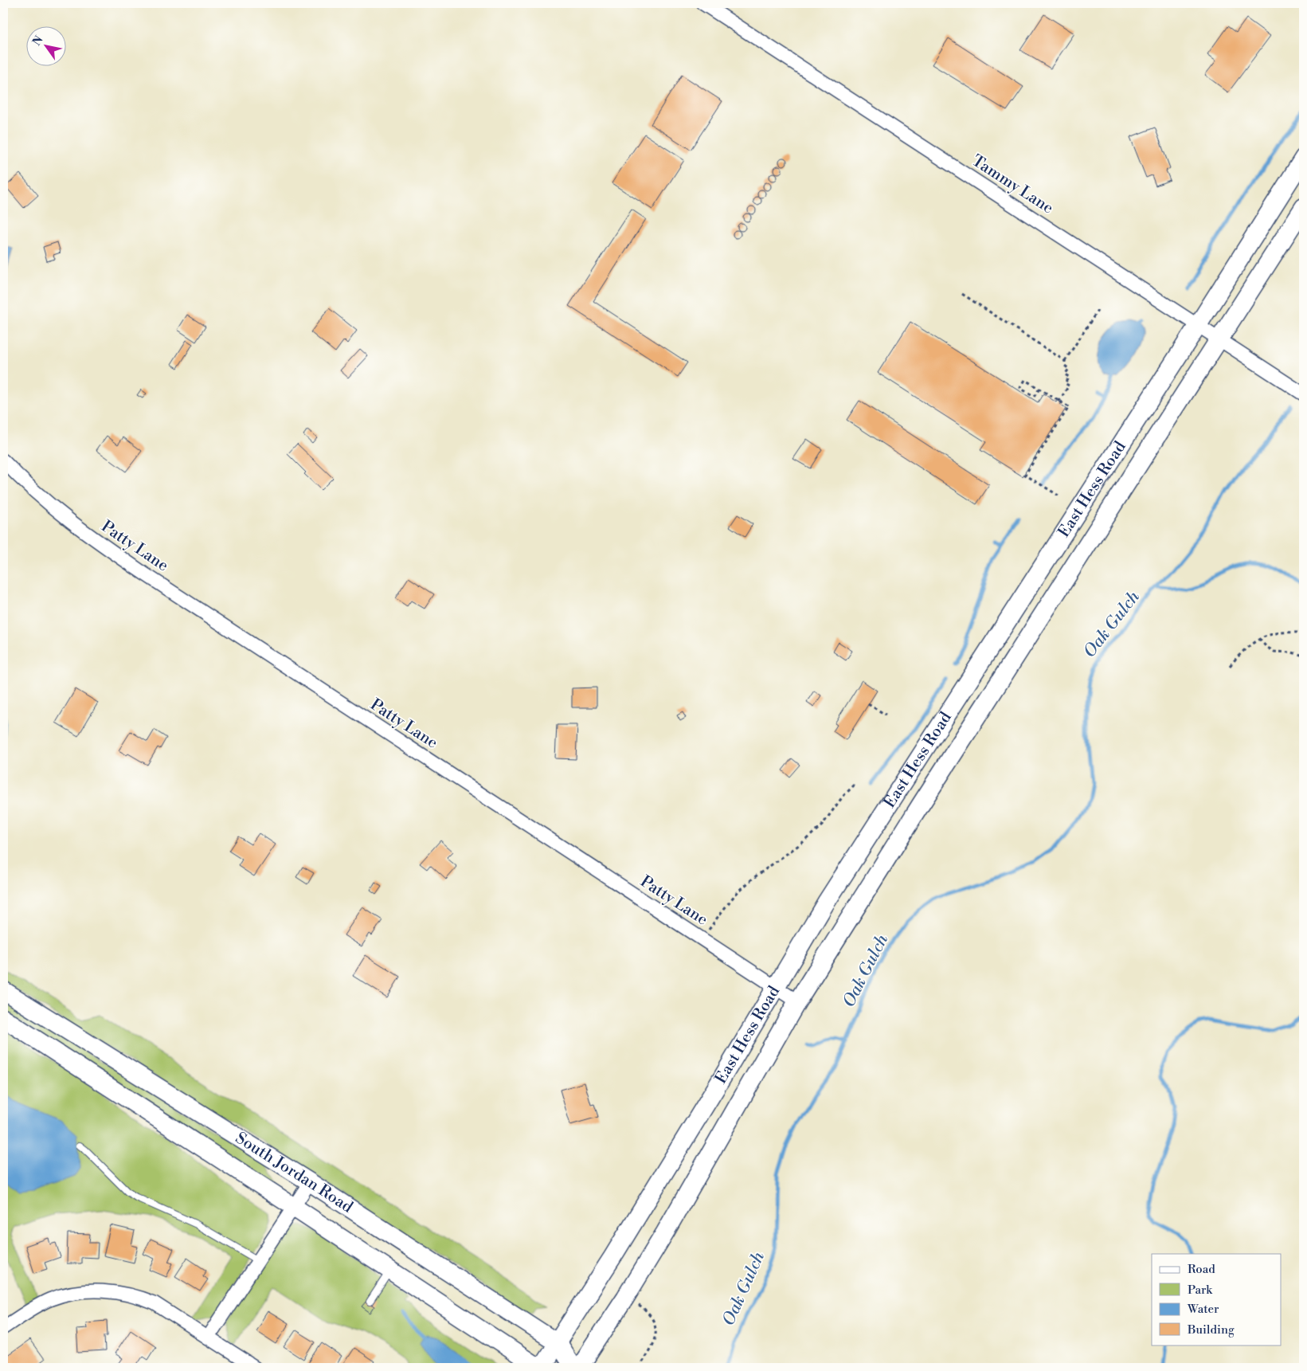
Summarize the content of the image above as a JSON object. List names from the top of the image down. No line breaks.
{"streets":{"main road":["East Hess Road","South Jordan Road"],"street":["Tammy Lane","Patty Lane"]},"crossings":[["Tammy Lane","East Hess Road"],["East Hess Road","Patty Lane"],["East Hess Road","South Jordan Road"]],"water":["Oak Gulch"],"legend":["Road","Park","Water","Building"],"north":"top left"}
